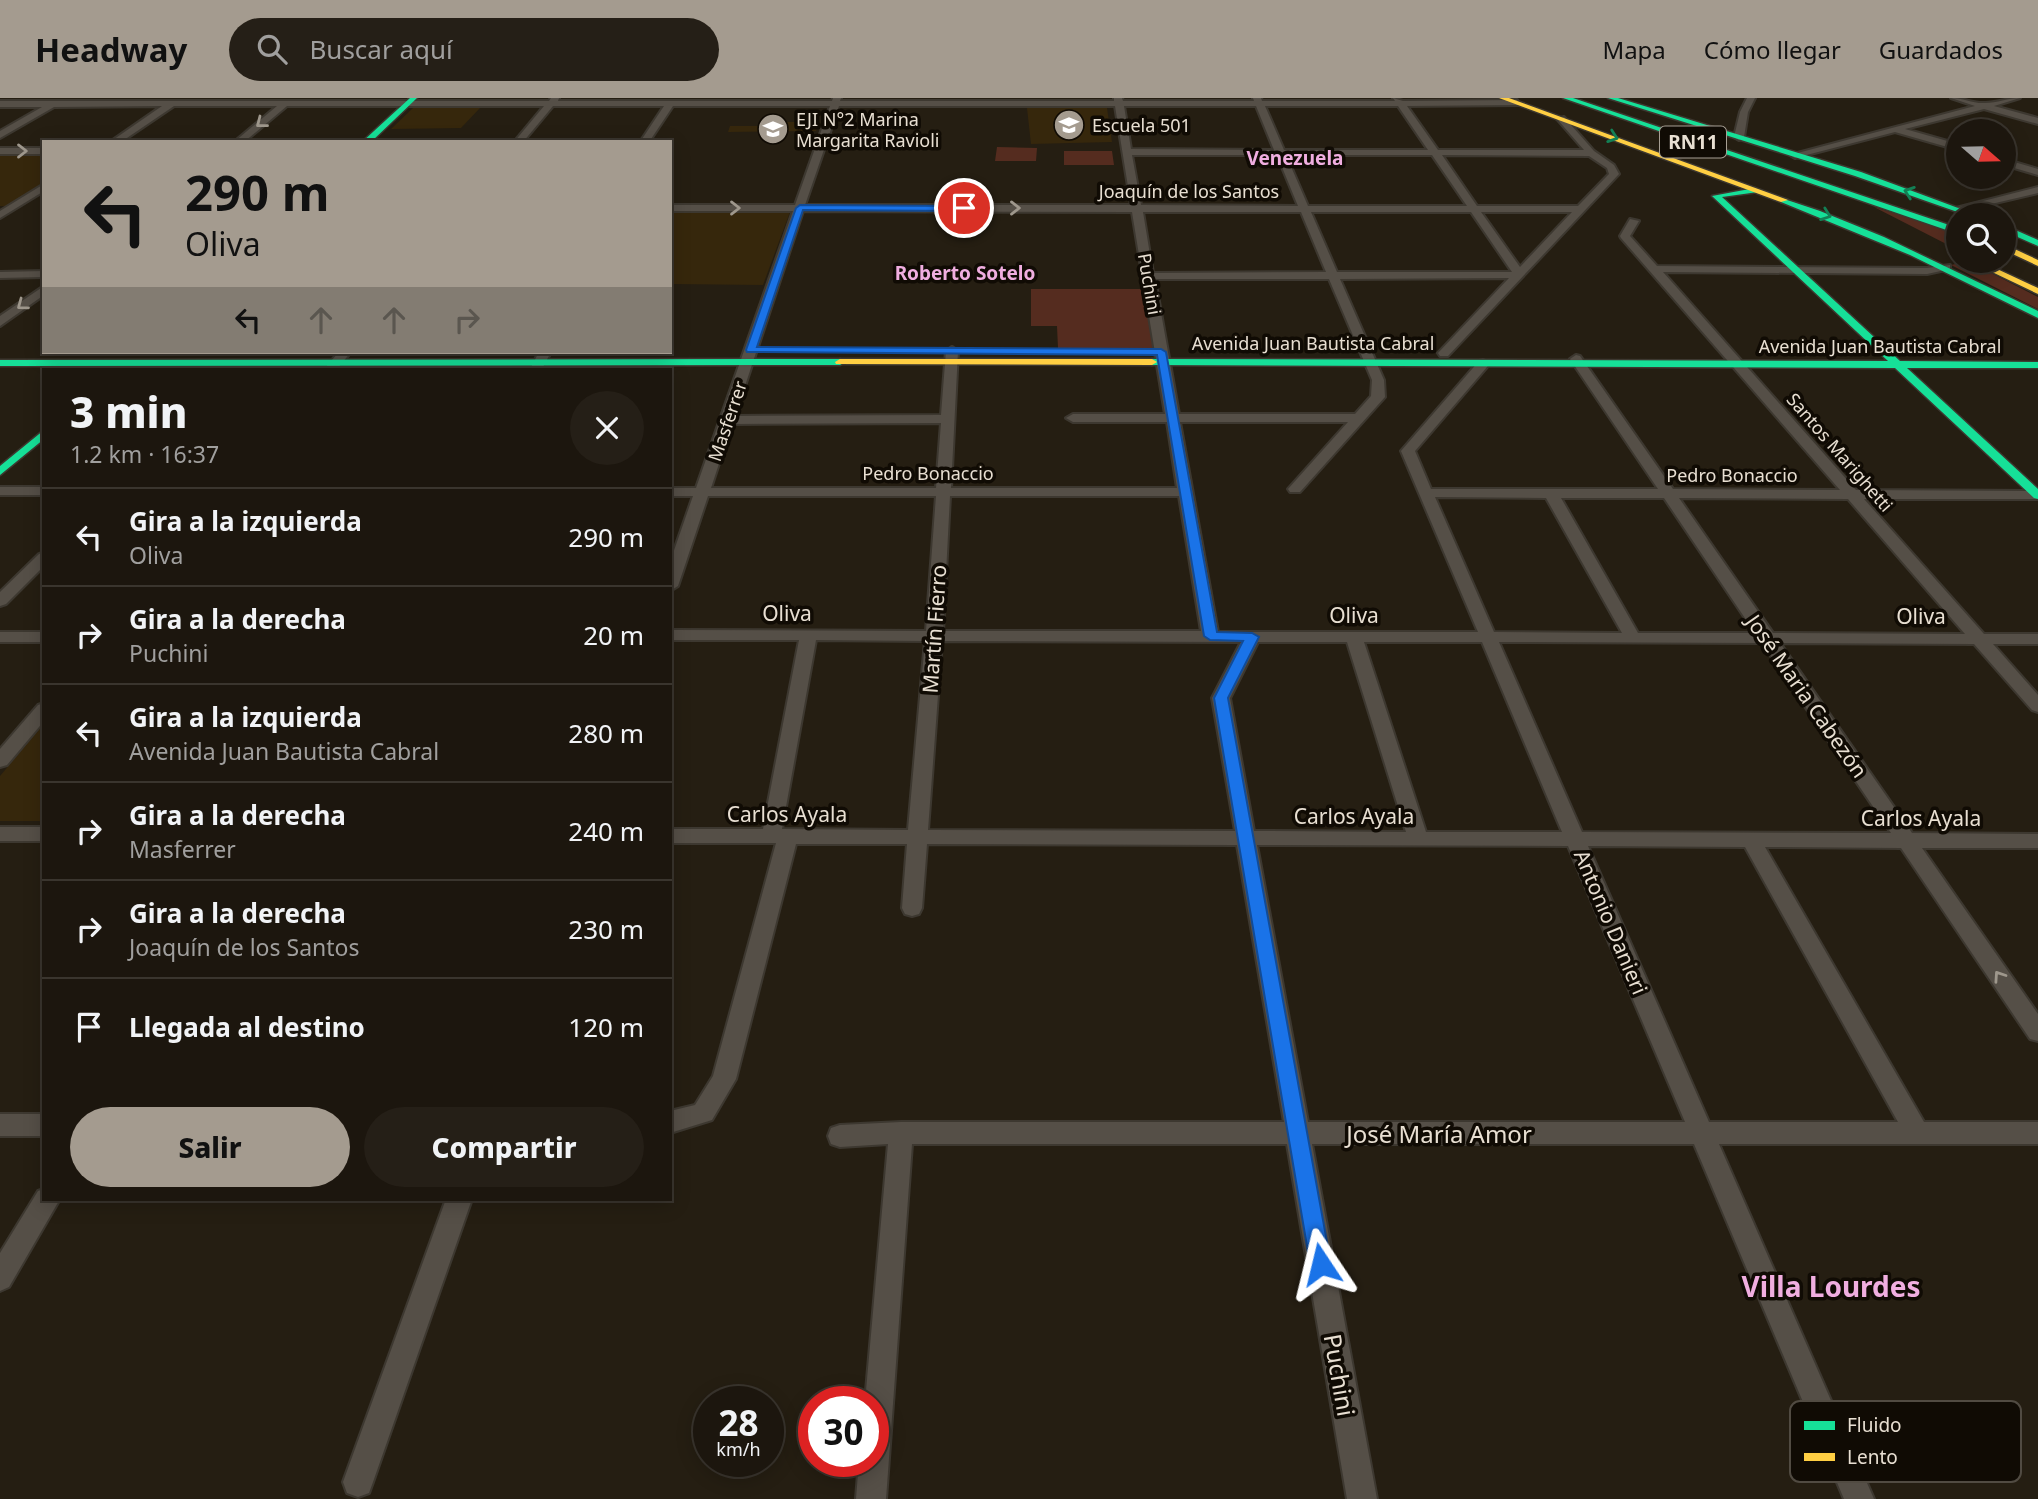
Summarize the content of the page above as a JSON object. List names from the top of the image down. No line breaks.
{"streets":{"main road":["RN11","Avenida Juan Bautista Cabral"],"street":["Joaquín de los Santos","Puchini","Masferrer","Santos Marighetti","Pedro Bonaccio","Oliva","Martín Fierro","José Maria Cabezón","Carlos Ayala","Antonio Danieri","José María Amor"]},"crossings":[["Joaquín de los Santos","Puchini"],["Joaquín de los Santos","Masferrer"],["Puchini","Avenida Juan Bautista Cabral"],["Puchini","Pedro Bonaccio"],["Puchini","Oliva"],["Puchini","Carlos Ayala"],["Puchini","José María Amor"],["Avenida Juan Bautista Cabral","Masferrer"],["Avenida Juan Bautista Cabral","Santos Marighetti"],["Avenida Juan Bautista Cabral","Martín Fierro"],["Avenida Juan Bautista Cabral","José Maria Cabezón"],["Avenida Juan Bautista Cabral","Antonio Danieri"],["Masferrer","Pedro Bonaccio"],["Santos Marighetti","Pedro Bonaccio"],["Santos Marighetti","Oliva"],["Pedro Bonaccio","Martín Fierro"],["Pedro Bonaccio","José Maria Cabezón"],["Pedro Bonaccio","Antonio Danieri"],["Oliva","Martín Fierro"],["Oliva","José Maria Cabezón"],["Oliva","Antonio Danieri"],["Martín Fierro","Carlos Ayala"],["José Maria Cabezón","Carlos Ayala"],["Carlos Ayala","Antonio Danieri"],["Antonio Danieri","José María Amor"]],"districts":["Venezuela","Roberto Sotelo","Villa Lourdes"],"places":{"school or university":["Escuela 501","EJI N°2 Marina Margarita Ravioli"]},"legend":["Fluido","Lento"],"north":"right","page":{"header":"Headway","search":"Buscar aquí","nav":["Mapa","Cómo llegar","Guardados"],"turn":["290 m","Oliva"],"heading":["3 min","1.2 km · 16:37"],"list":[{"name":"Gira a la izquierda","note":"Oliva","value":"290 m"},{"name":"Gira a la derecha","note":"Puchini","value":"20 m"},{"name":"Gira a la izquierda","note":"Avenida Juan Bautista Cabral","value":"280 m"},{"name":"Gira a la derecha","note":"Masferrer","value":"240 m"},{"name":"Gira a la derecha","note":"Joaquín de los Santos","value":"230 m"},{"name":"Llegada al destino","value":"120 m"}],"buttons":["Salir","Compartir"],"speed":"28 km/h","limit":"30"}}
